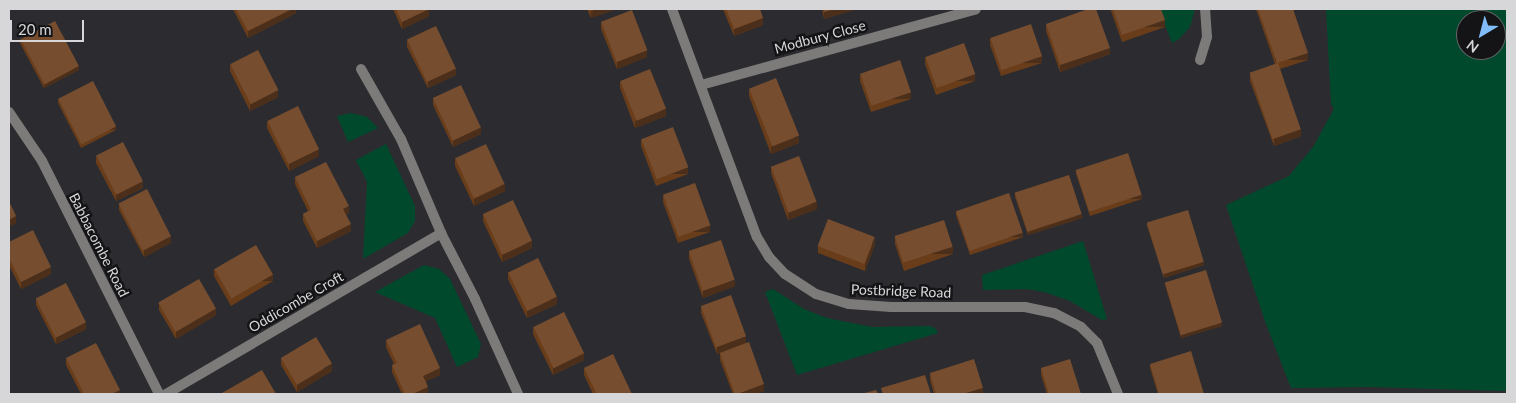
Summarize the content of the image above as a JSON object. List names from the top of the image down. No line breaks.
{"streets":{"street":["Modbury Close","Babbacombe Road","Postbridge Road","Oddicombe Croft"]},"crossings":[["Modbury Close","Postbridge Road"]],"scale_bar":"20 m","north":"bottom left"}
